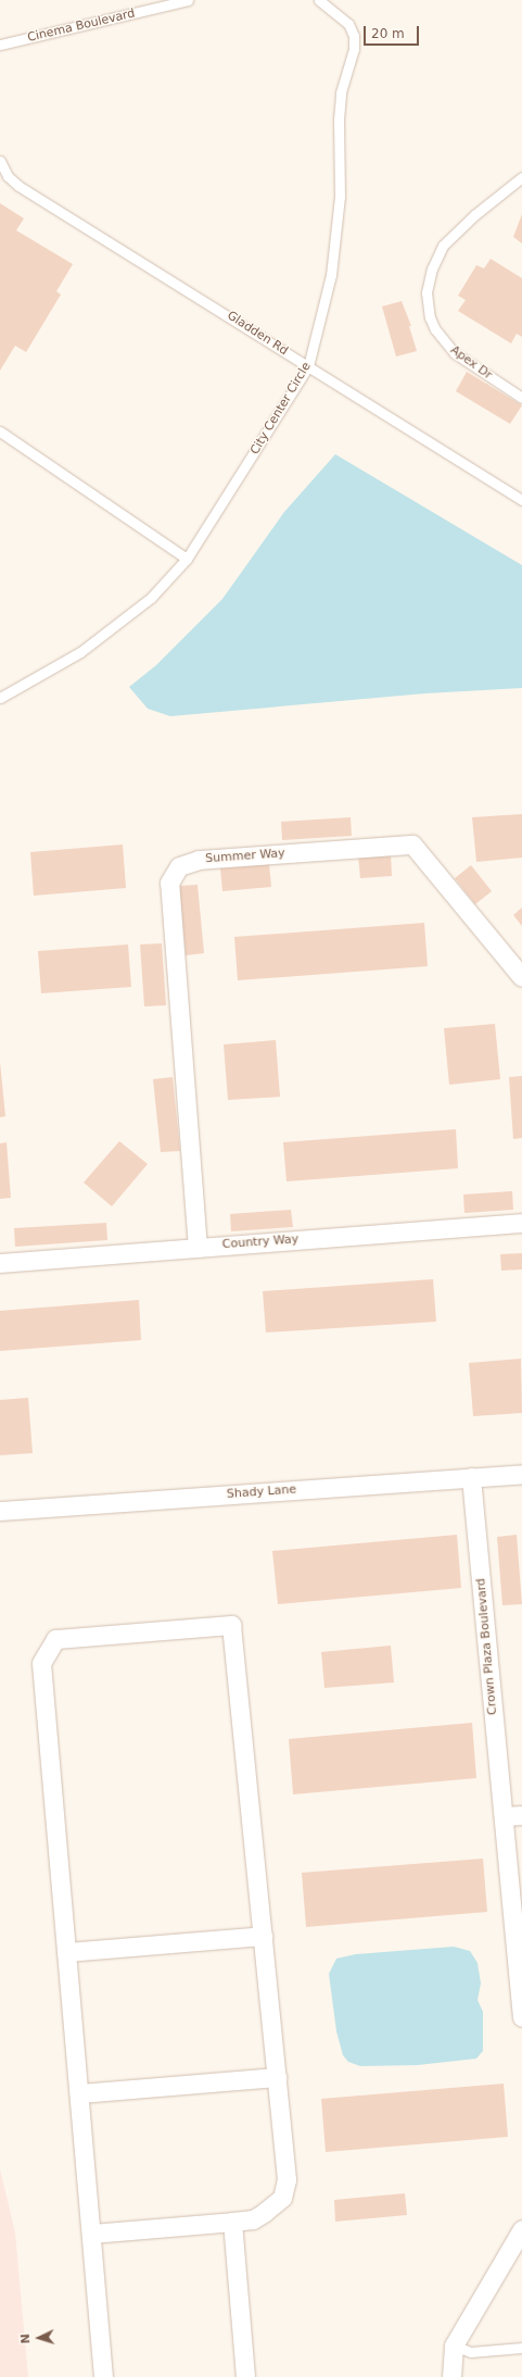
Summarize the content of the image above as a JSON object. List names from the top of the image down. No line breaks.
{"streets":{"street":["Summer Way","Country Way","Shady Lane","Crown Plaza Boulevard"],"lane":["Cinema Boulevard","Gladden Rd","Apex Dr","City Center Circle"]},"crossings":[["Gladden Rd","City Center Circle"],["Summer Way","Country Way"],["Shady Lane","Crown Plaza Boulevard"]],"scale_bar":"20 m","north":"left"}
